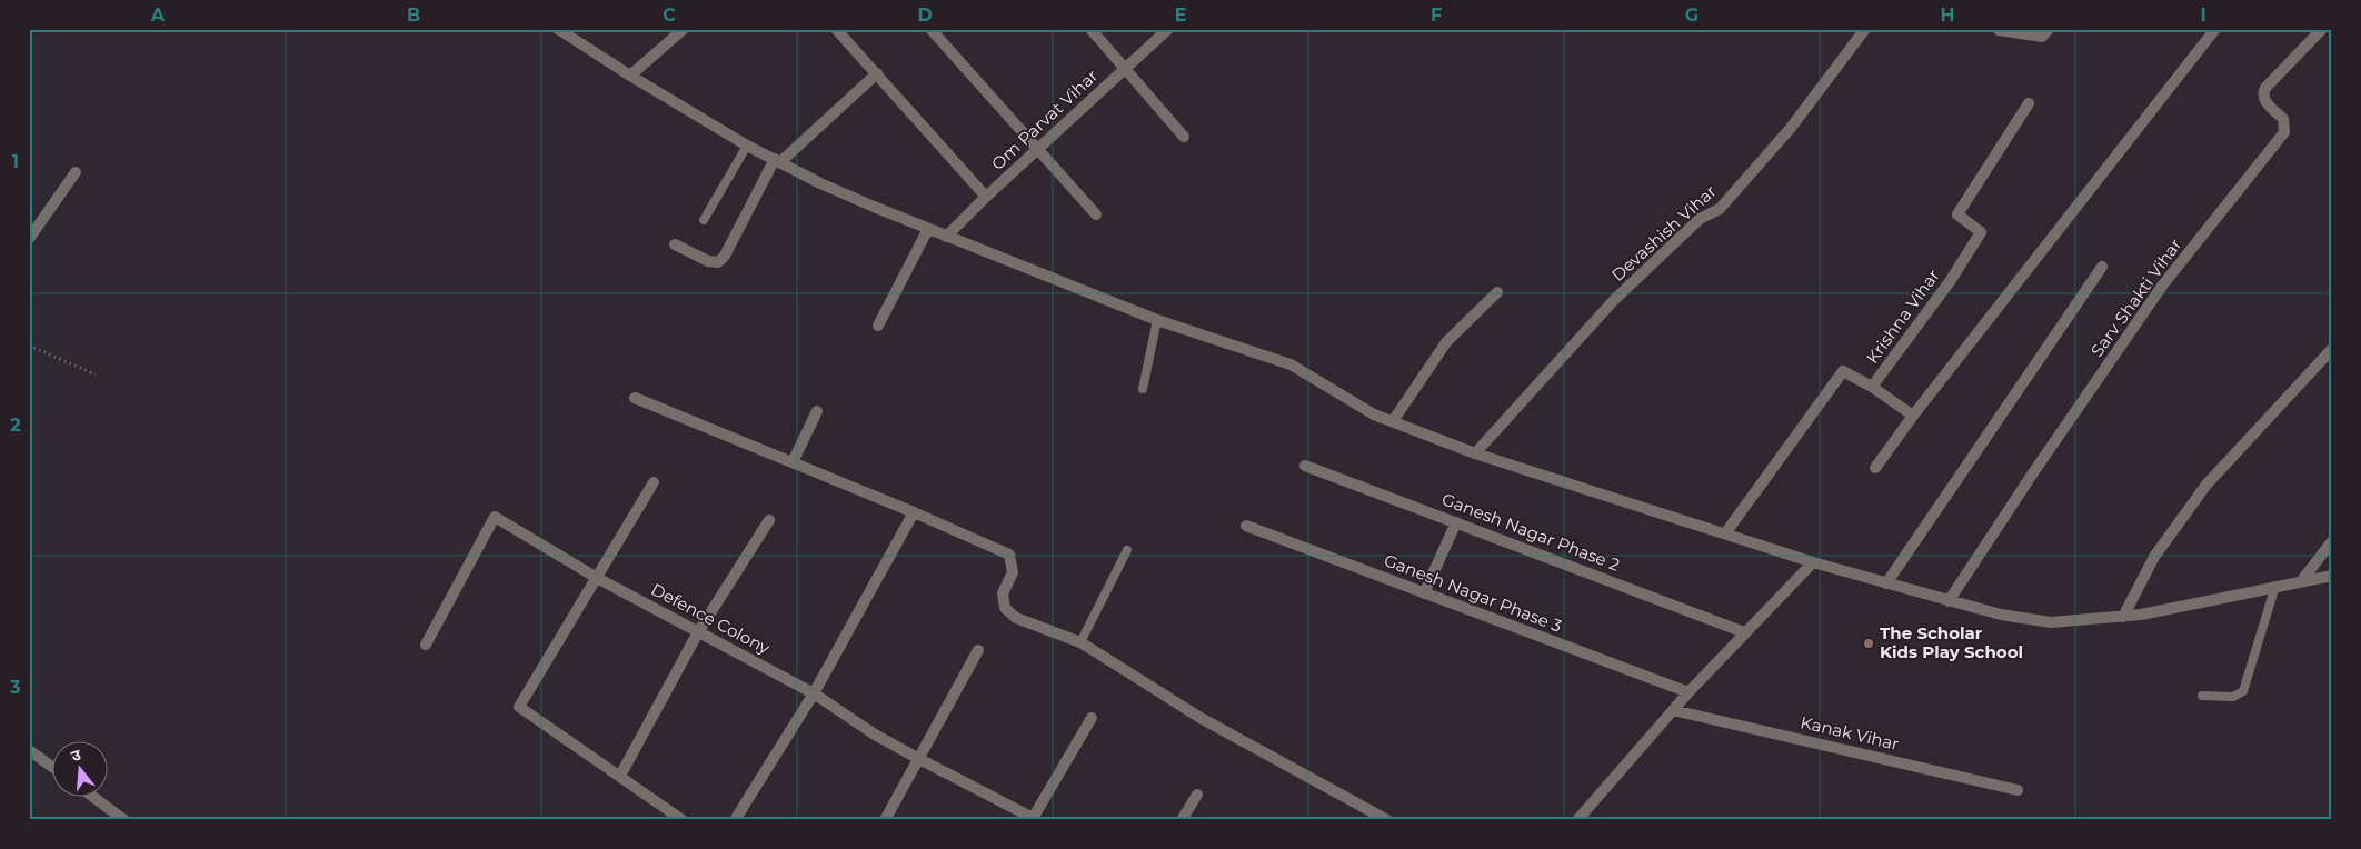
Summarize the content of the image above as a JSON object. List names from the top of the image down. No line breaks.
{"streets":{"street":["Om Parvat Vihar","Devashish Vihar","Sarv Shakti Vihar","Krishna Vihar","Ganesh Nagar Phase 2","Ganesh Nagar Phase 3","Defence Colony","Kanak Vihar"]},"places":["The Scholar Kids Play School"],"north":"top","grid":{"columns":["A","B","C","D","E","F","G","H","I"],"rows":["1","2","3"]}}
